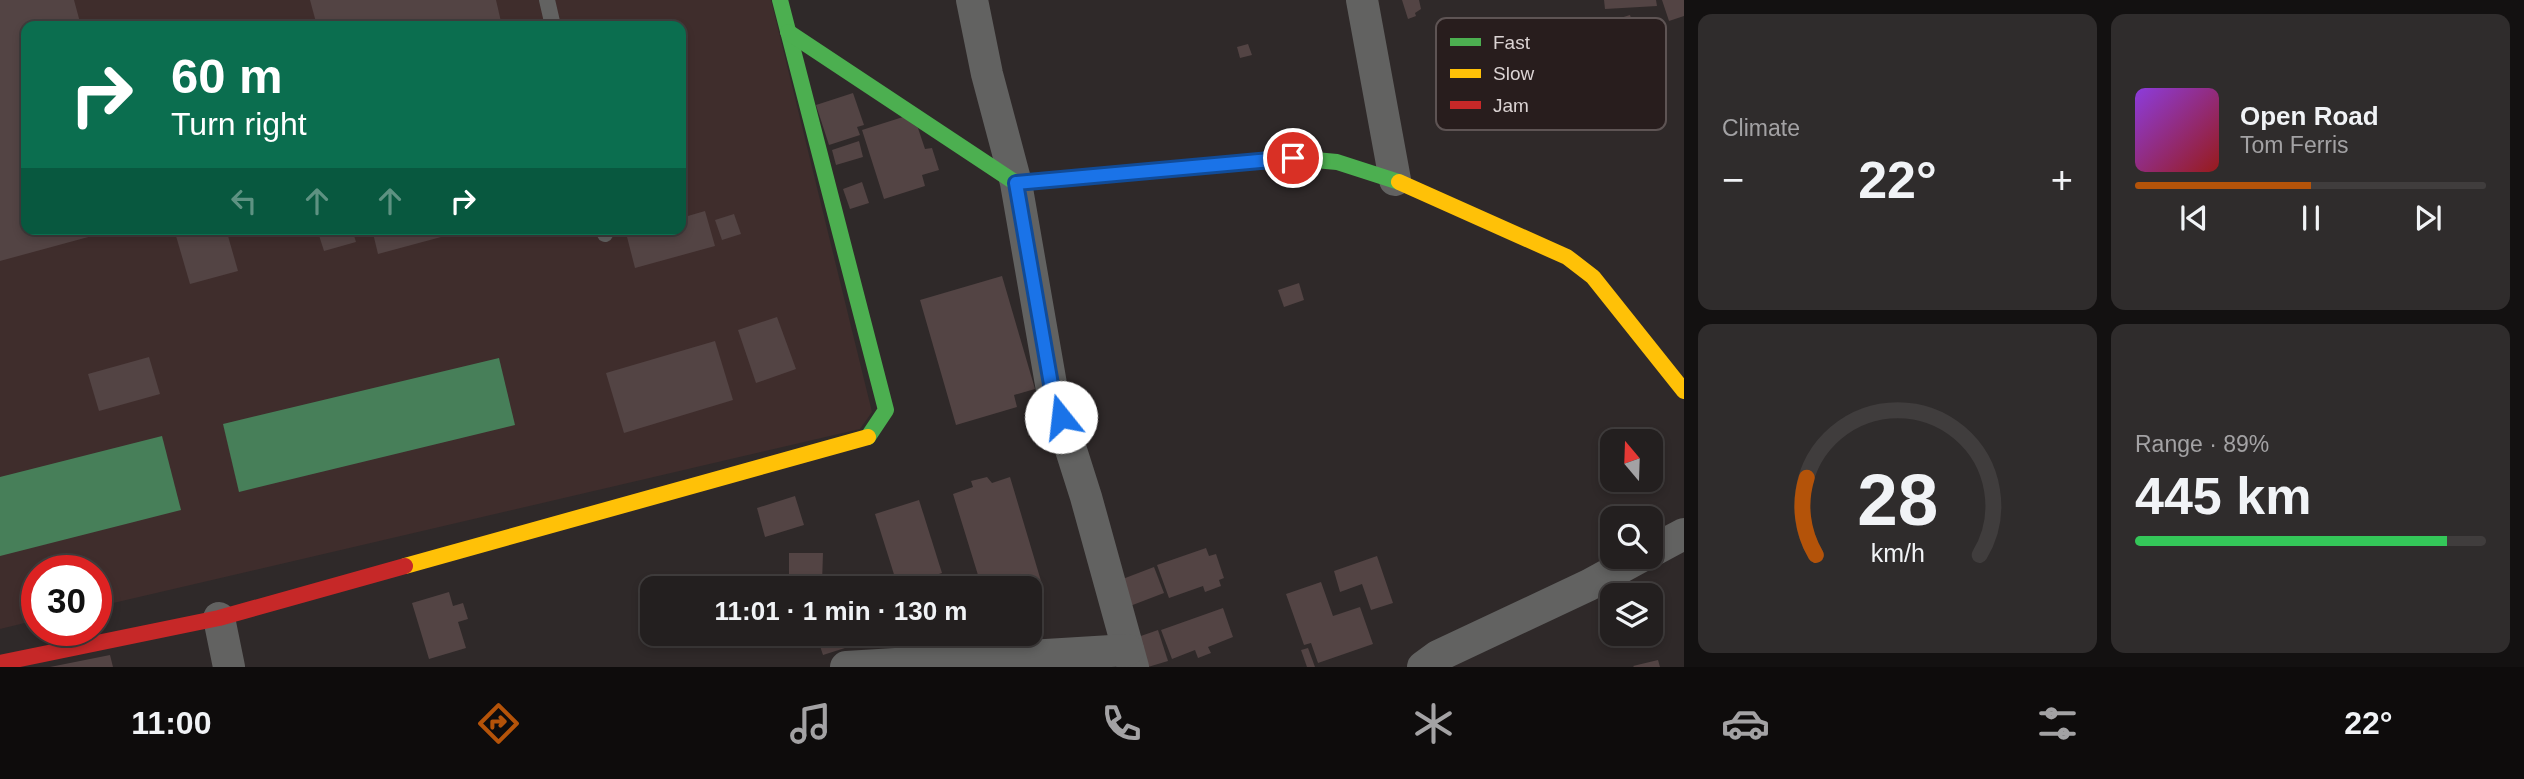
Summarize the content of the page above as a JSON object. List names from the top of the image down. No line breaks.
{"legend":["Fast","Slow","Jam"],"north":"top","page":{"tile":["Climate",["Range · 89%","445 km"]],"turn":["60 m","Turn right"],"song":["Open Road","Tom Ferris"],"heat":["−","22°","+"],"limit":"30","trip":"11:01 · 1 min · 130 m","tabs":["11:00","22°"],"gauge":["28","km/h"]}}
